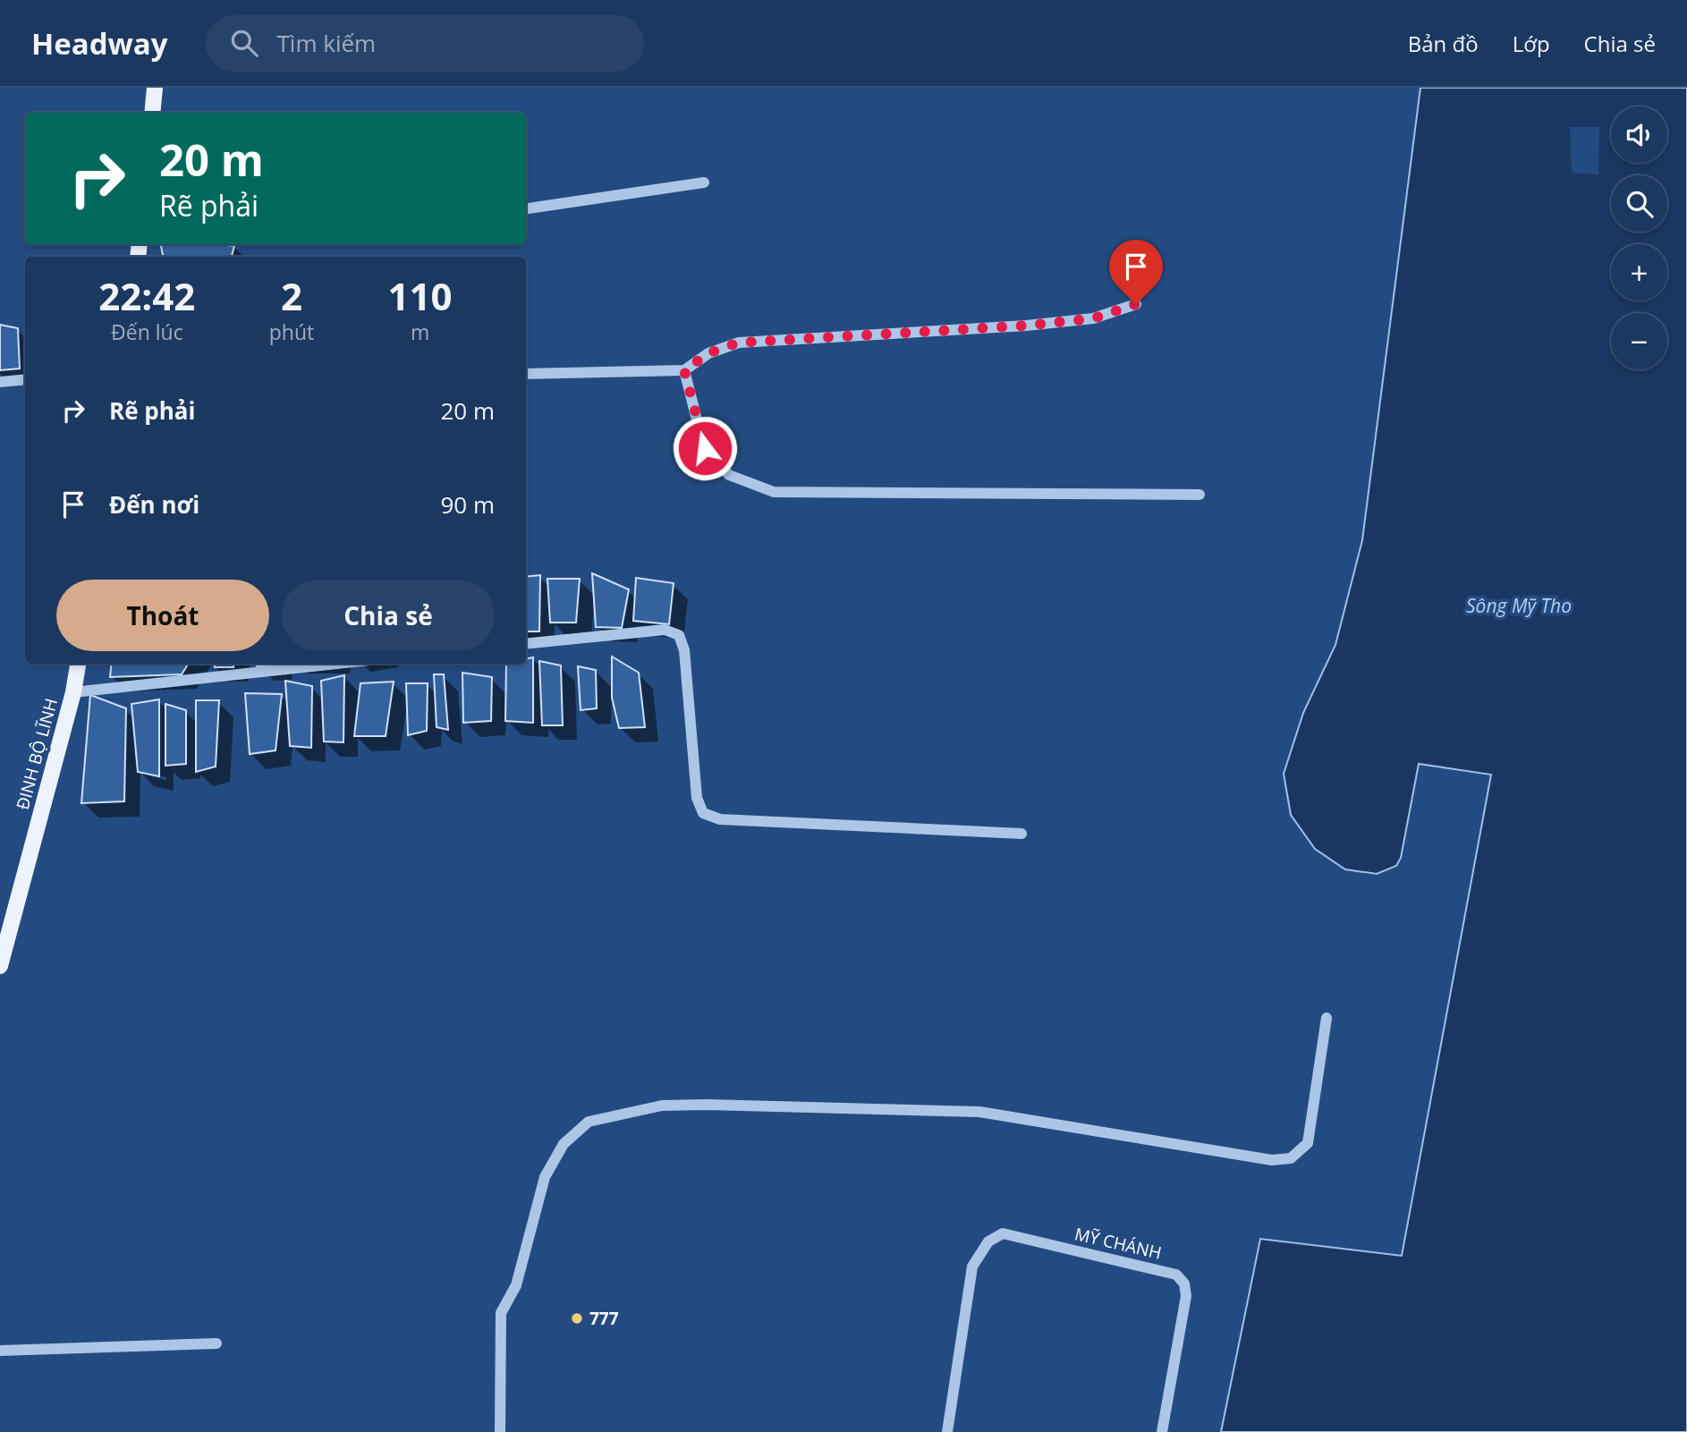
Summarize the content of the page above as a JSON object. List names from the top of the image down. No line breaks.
{"streets":{"main road":["ĐINH BỘ LĨNH"],"street":["MỸ CHÁNH"]},"water":["Sông Mỹ Tho"],"places":["777"],"page":{"header":"Headway","search":"Tìm kiếm","nav":["Bản đồ","Lớp","Chia sẻ"],"map_buttons":["+","−"],"turn":["20 m","Rẽ phải"],"eta":["22:42","Đến lúc","2","phút","110","m"],"list":[{"name":"Rẽ phải","value":"20 m"},{"name":"Đến nơi","value":"90 m"}],"buttons":["Thoát","Chia sẻ"]}}
